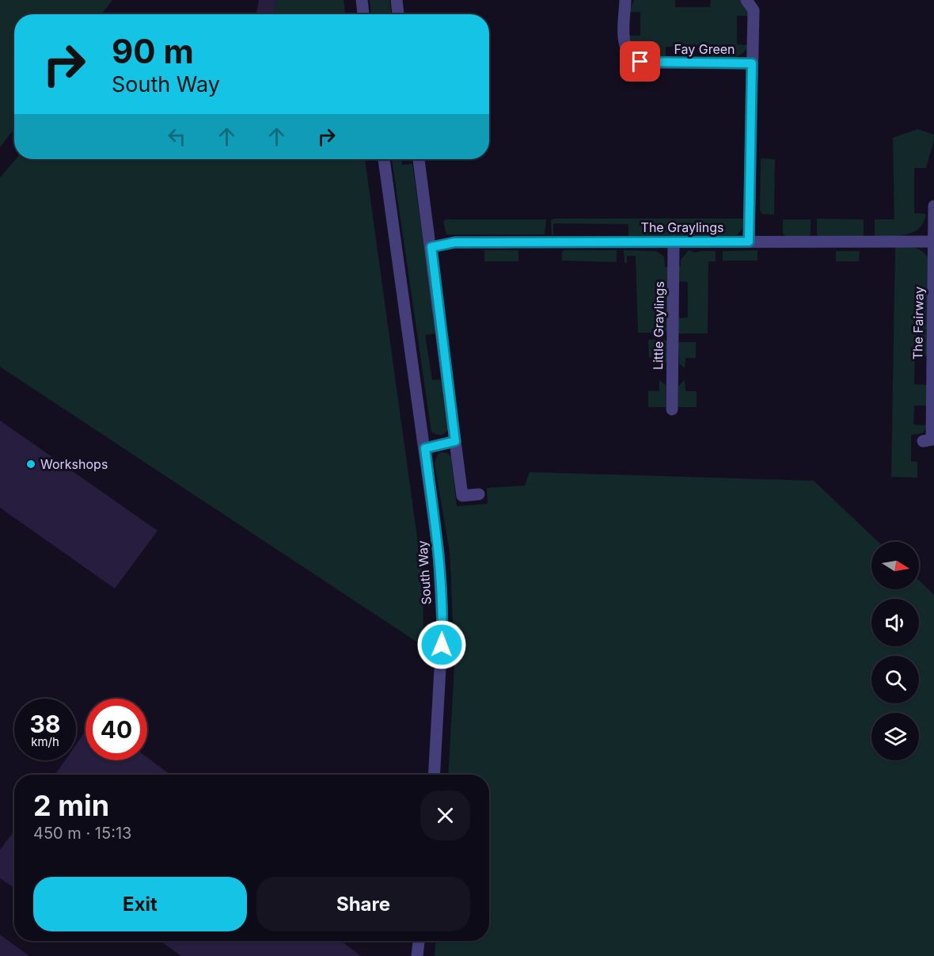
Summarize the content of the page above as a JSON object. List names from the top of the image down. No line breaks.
{"streets":{"street":["Fay Green","The Graylings","The Fairway","Little Graylings","South Way"]},"crossings":[["Fay Green","The Graylings"],["The Graylings","The Fairway"],["The Graylings","Little Graylings"]],"places":["Workshops"],"north":"right","page":{"turn":["90 m","South Way"],"speed":"38 km/h","limit":"40","heading":["2 min","450 m · 15:13"],"buttons":["Exit","Share"]}}
